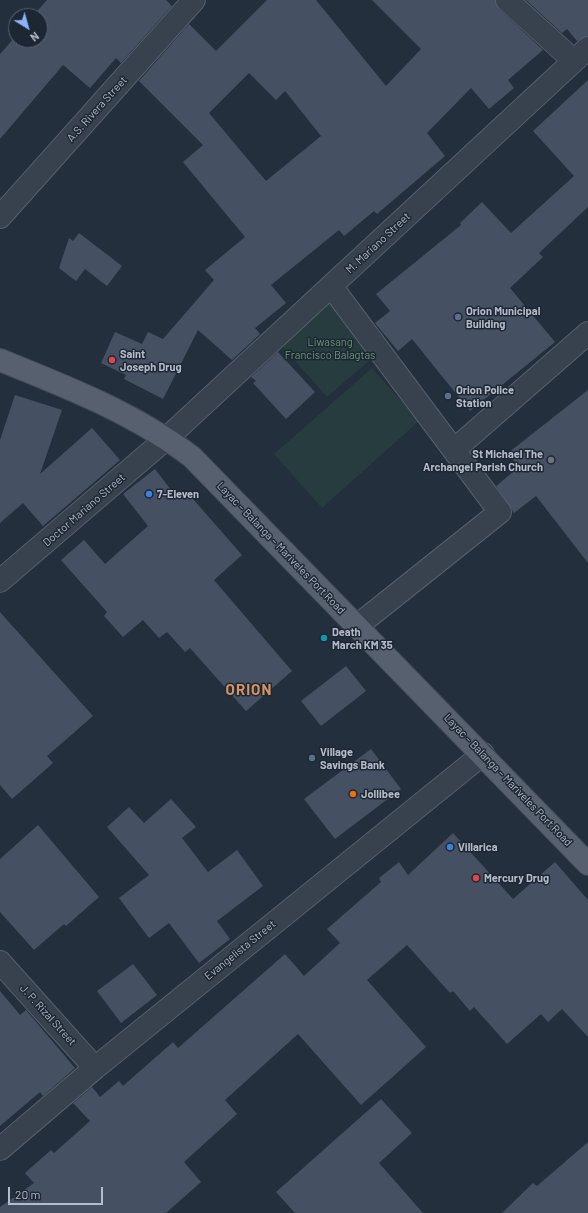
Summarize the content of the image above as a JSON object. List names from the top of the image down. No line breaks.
{"streets":{"main road":["Layac – Balanga – Mariveles Port Road"],"street":["A.S. Rivera Street","M. Mariano Street","Doctor Mariano Street","Evangelista Street","J. P. Rizal Street"]},"crossings":[["M. Mariano Street","Doctor Mariano Street"],["M. Mariano Street","Layac – Balanga – Mariveles Port Road"],["Doctor Mariano Street","Layac – Balanga – Mariveles Port Road"],["Layac – Balanga – Mariveles Port Road","Evangelista Street"],["Evangelista Street","J. P. Rizal Street"]],"districts":["ORION"],"parks":["Liwasang Francisco Balagtas"],"places":["Orion Municipal Building","Saint Joseph Drug","Orion Police Station","St Michael The Archangel Parish Church","7-Eleven","Death March KM 35","Village Savings Bank","Jollibee","Villarica","Mercury Drug"],"scale_bar":"20 m","north":"bottom right"}
